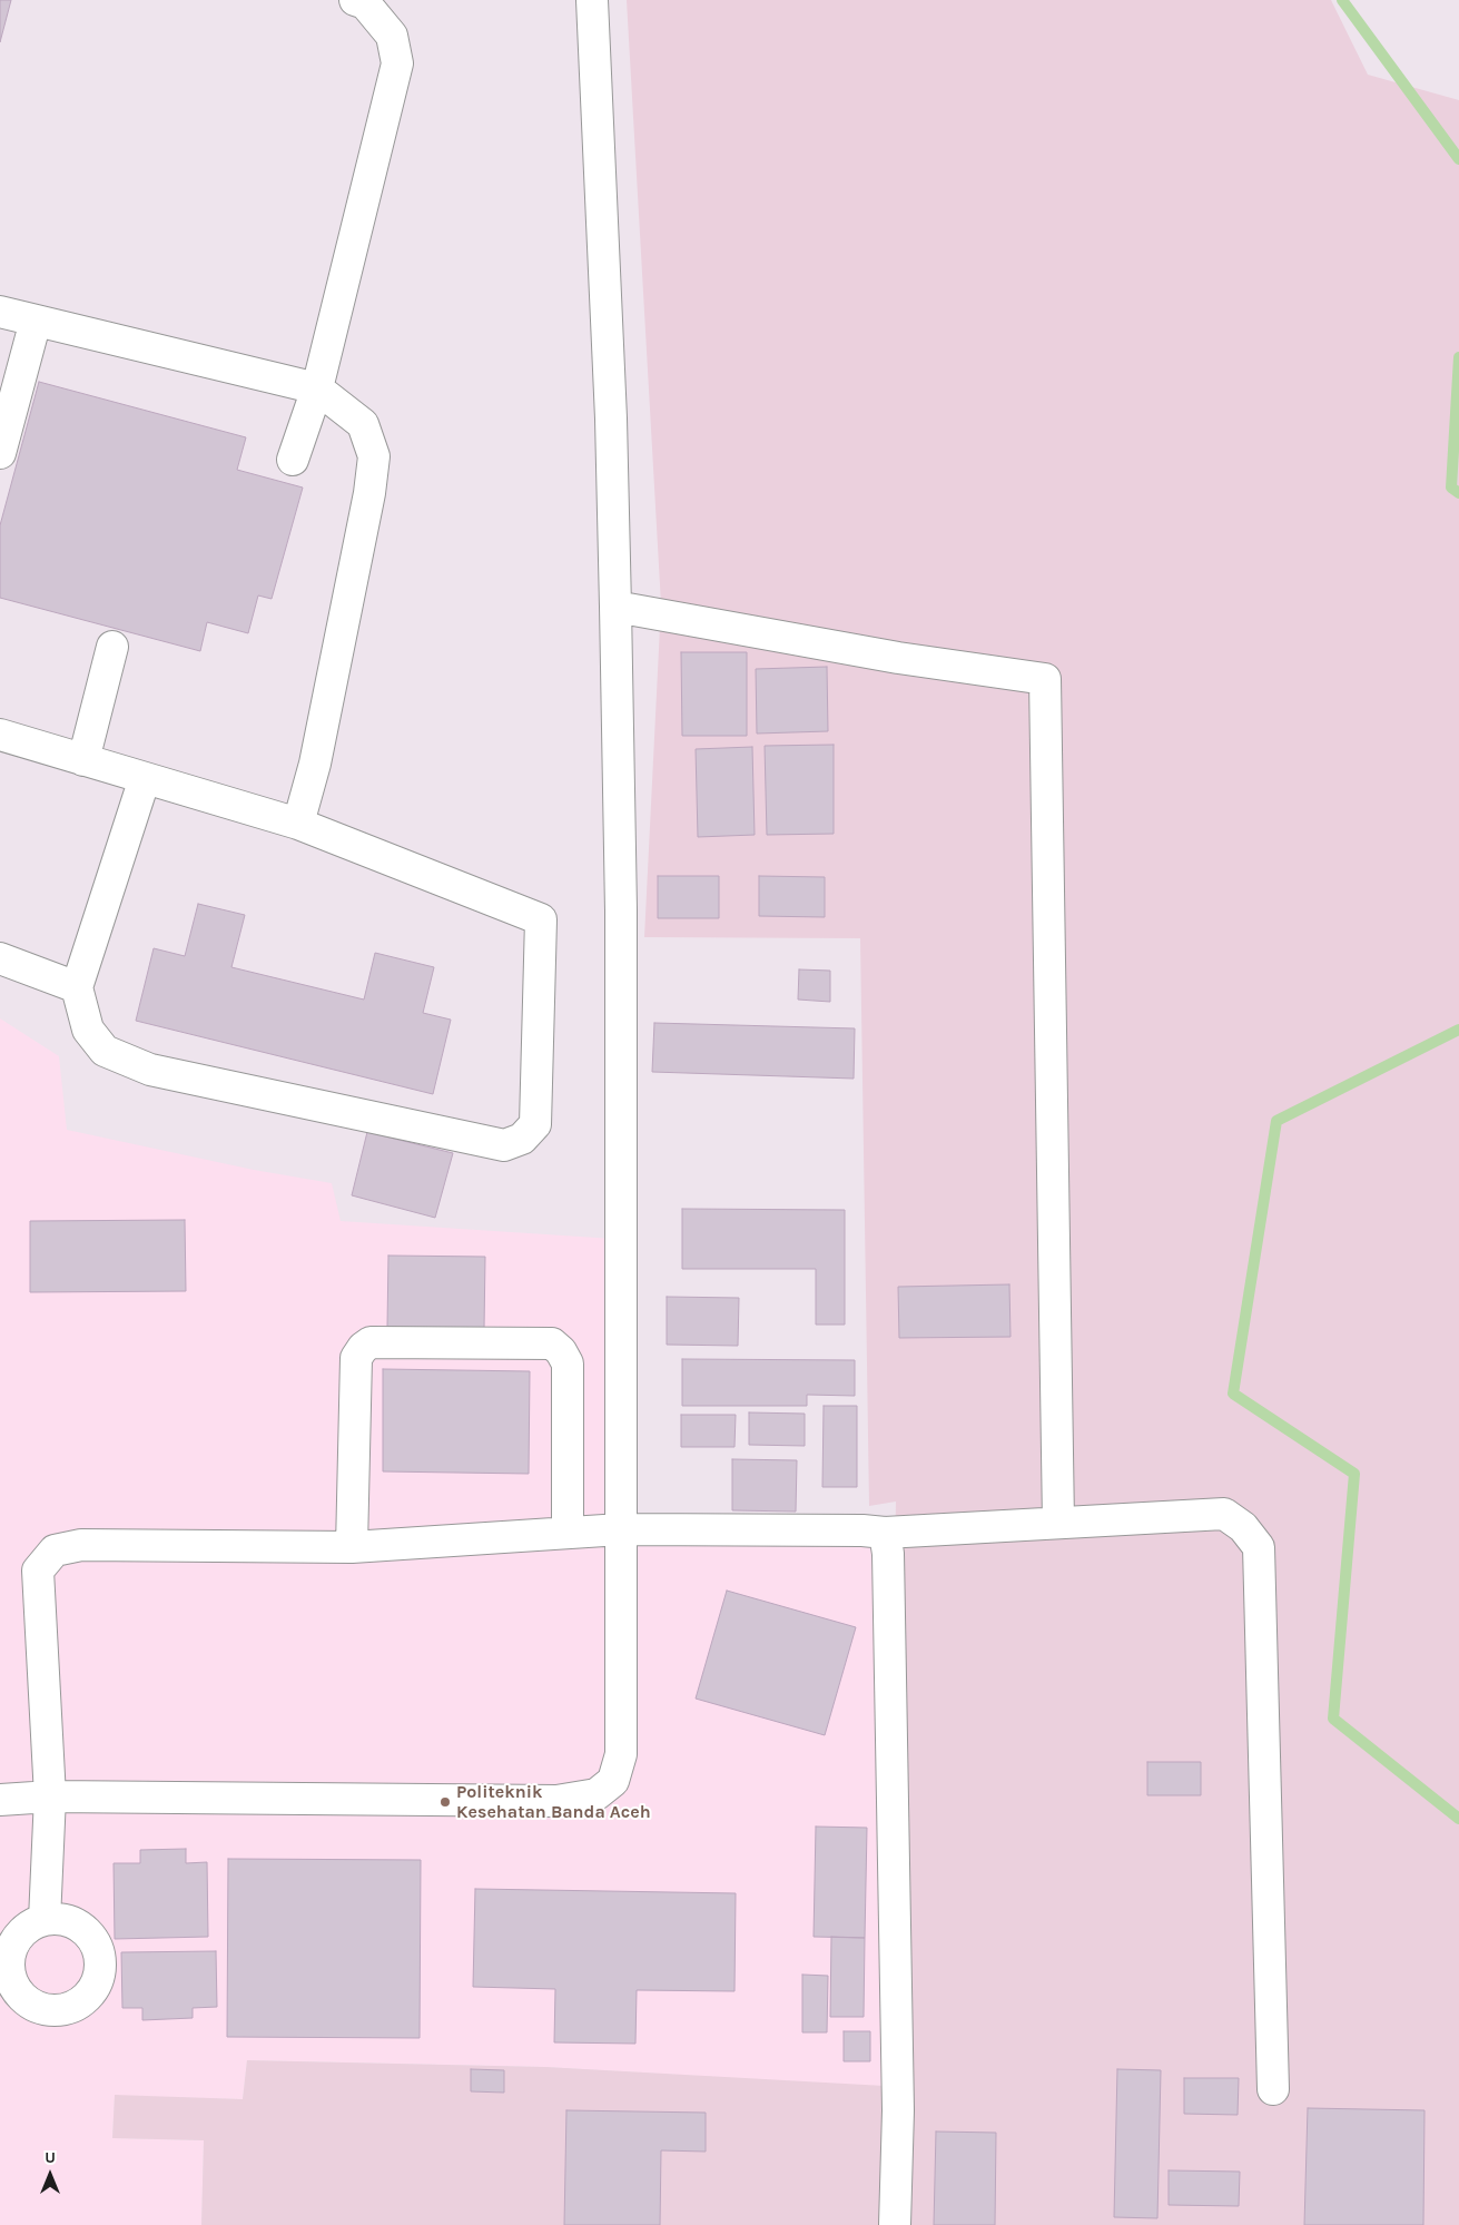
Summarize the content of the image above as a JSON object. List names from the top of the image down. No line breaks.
{"places":["Politeknik Kesehatan Banda Aceh"],"north":"top"}
